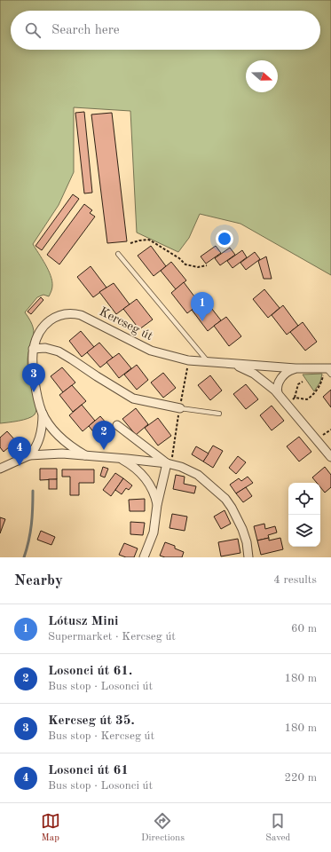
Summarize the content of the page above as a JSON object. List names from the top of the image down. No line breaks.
{"streets":{"street":["Kercseg út"]},"north":"right","page":{"search":"Search here","pins":["1","3","2","4"],"heading":["Nearby","4 results"],"list":[{"mark":"1","name":"Lótusz Mini","note":"Supermarket · Kercseg út","value":"60 m"},{"mark":"2","name":"Losonci út 61.","note":"Bus stop · Losonci út","value":"180 m"},{"mark":"3","name":"Kercseg út 35.","note":"Bus stop · Kercseg út","value":"180 m"},{"mark":"4","name":"Losonci út 61","note":"Bus stop · Losonci út","value":"220 m"}],"nav":["Map","Directions","Saved"]}}
